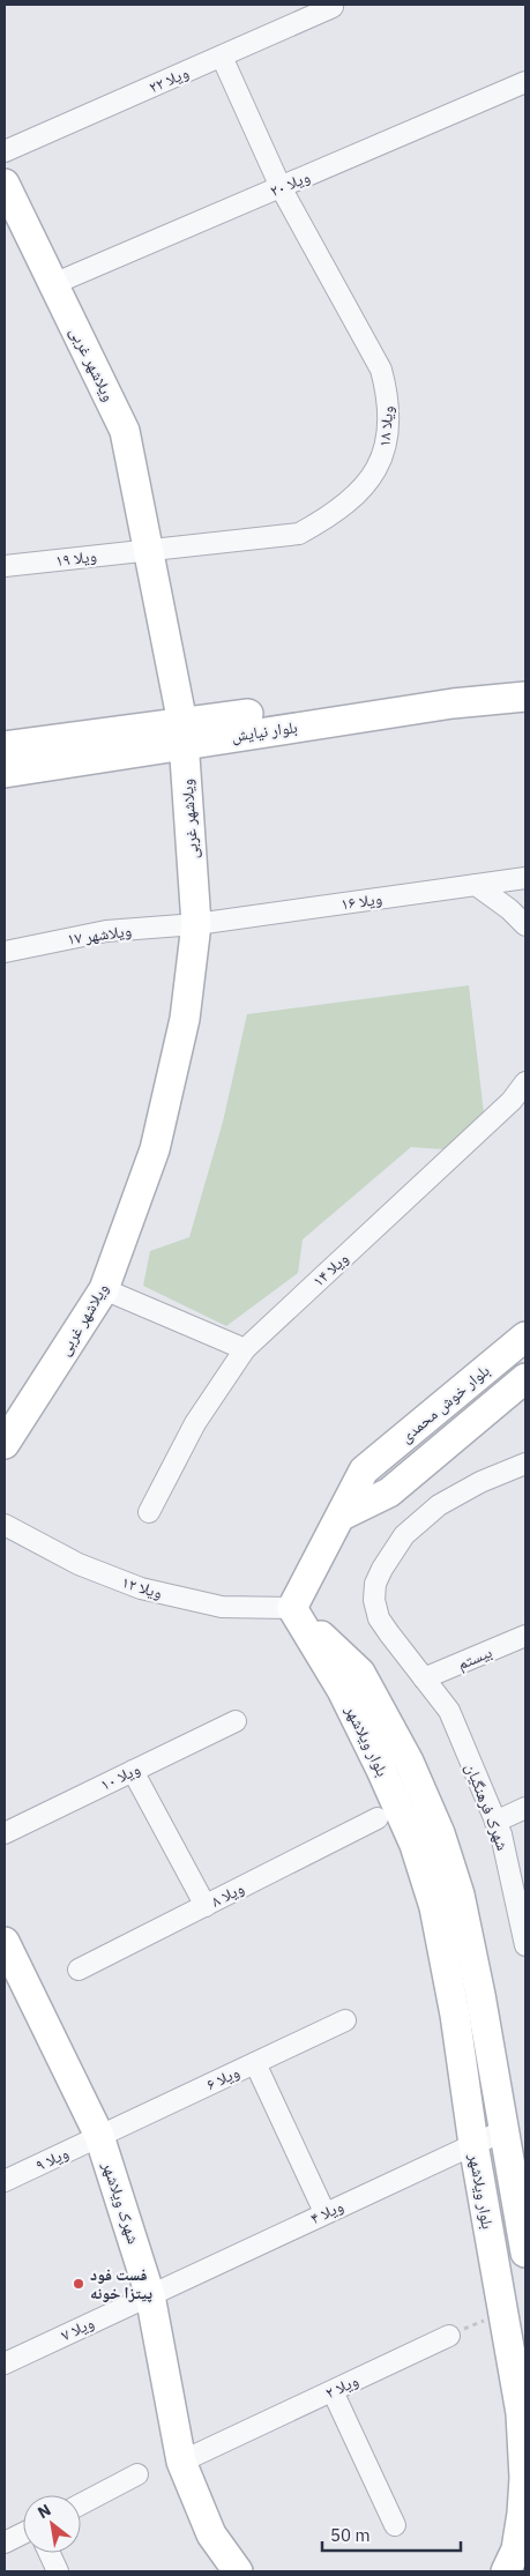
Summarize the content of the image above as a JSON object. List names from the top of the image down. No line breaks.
{"streets":{"street":["ویلا ۲۲","ویلا ۲۰","ویلاشهر غربی","ویلا ۱۸","۱۹ ویلا","بلوار نیایش","۱۶ ویلا","ویلاشهر ۱۷","۱۴ ویلا","بلوار خوش محمدی","ویلا ۱۲","بیستم","بلوار ویلاشهر","۱۰ ویلا","شهرک فرهنگیان","ویلا ۸","۶ ویلا","۹ ویلا","شهرک ویلاشهر","۴ ویلا","۷ ویلا","۲ ویلا"]},"crossings":[["ویلا ۲۲","ویلا ۱۸"],["ویلا ۲۰","ویلاشهر غربی"],["ویلا ۲۰","ویلا ۱۸"],["ویلاشهر غربی","ویلا ۱۸"],["ویلاشهر غربی","۱۹ ویلا"],["ویلاشهر غربی","بلوار نیایش"],["ویلاشهر غربی","۱۶ ویلا"],["ویلاشهر غربی","ویلاشهر ۱۷"],["ویلا ۱۸","۱۹ ویلا"],["۱۶ ویلا","ویلاشهر ۱۷"],["ویلا ۱۲","بلوار ویلاشهر"],["بیستم","شهرک فرهنگیان"],["بلوار ویلاشهر","۴ ویلا"],["۶ ویلا","۹ ویلا"],["۶ ویلا","شهرک ویلاشهر"],["۹ ویلا","شهرک ویلاشهر"],["شهرک ویلاشهر","۴ ویلا"],["شهرک ویلاشهر","۷ ویلا"],["شهرک ویلاشهر","۲ ویلا"],["۴ ویلا","۷ ویلا"]],"places":["فست فود پیتزا خونه"],"scale_bar":"50 m","north":"top left"}
